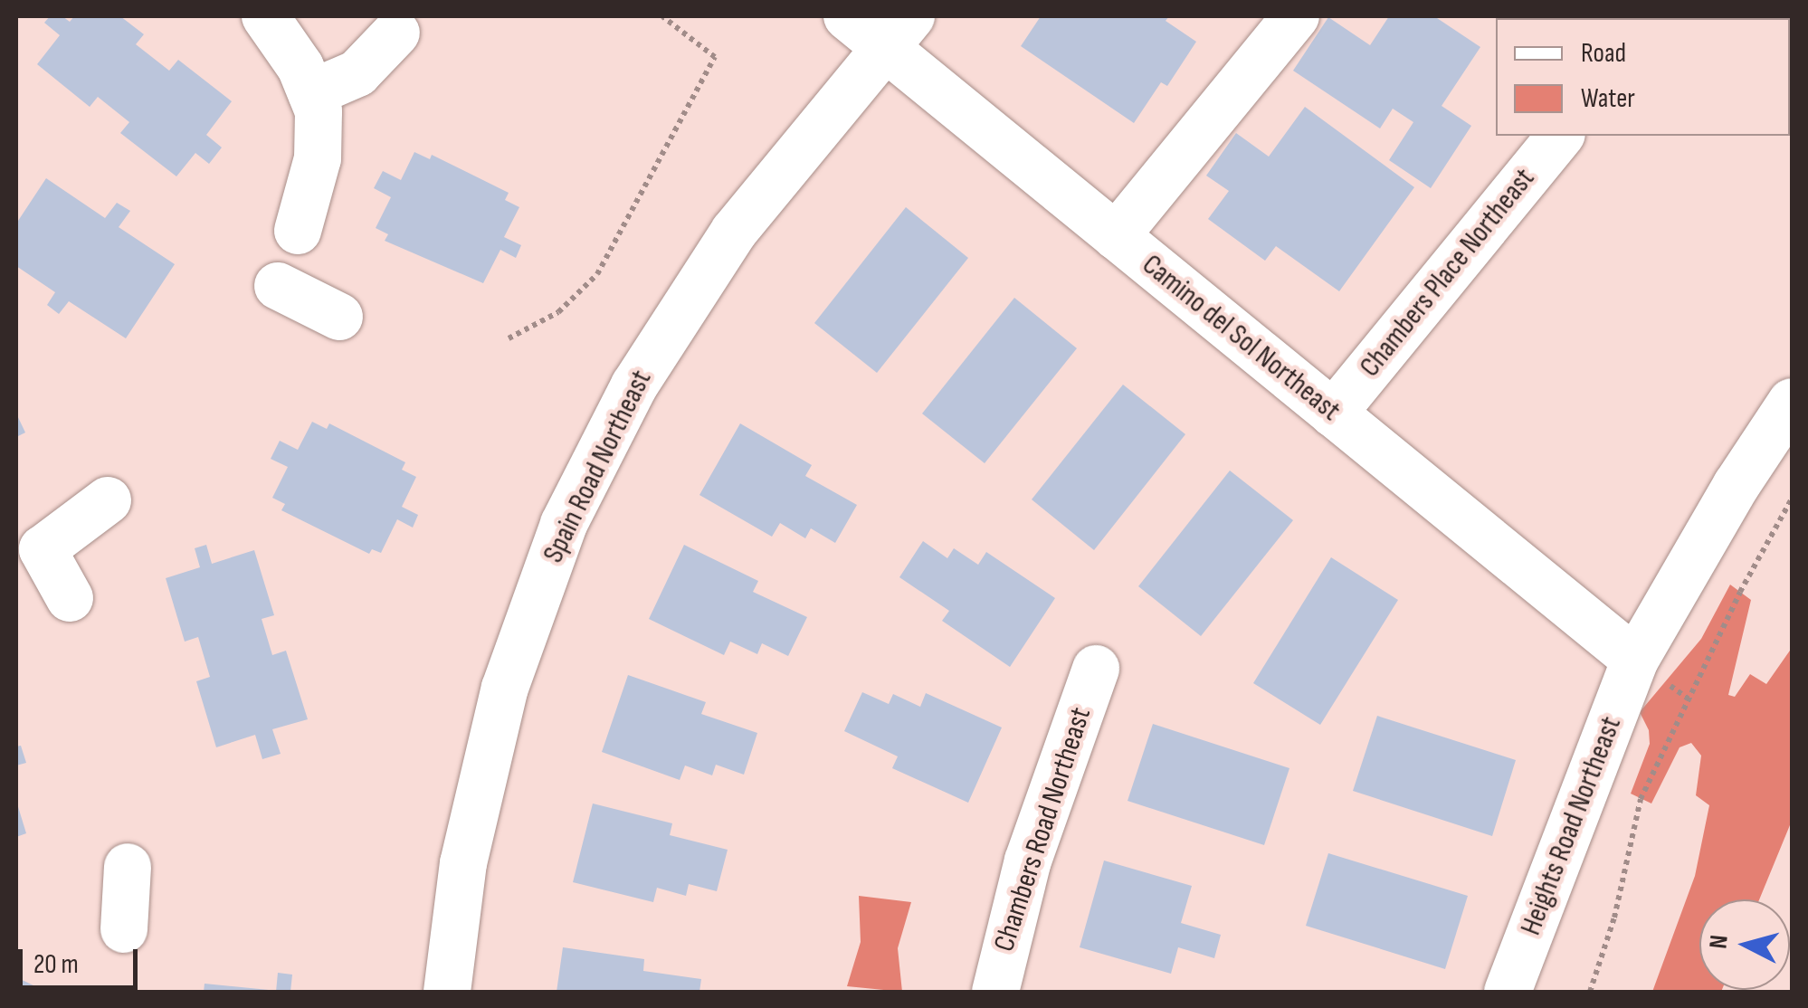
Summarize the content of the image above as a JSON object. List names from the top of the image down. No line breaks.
{"streets":{"street":["Chambers Place Northeast","Camino del Sol Northeast","Spain Road Northeast","Heights Road Northeast","Chambers Road Northeast"]},"crossings":[["Chambers Place Northeast","Camino del Sol Northeast"],["Camino del Sol Northeast","Spain Road Northeast"],["Camino del Sol Northeast","Heights Road Northeast"]],"legend":["Road","Water"],"scale_bar":"20 m","north":"left"}
